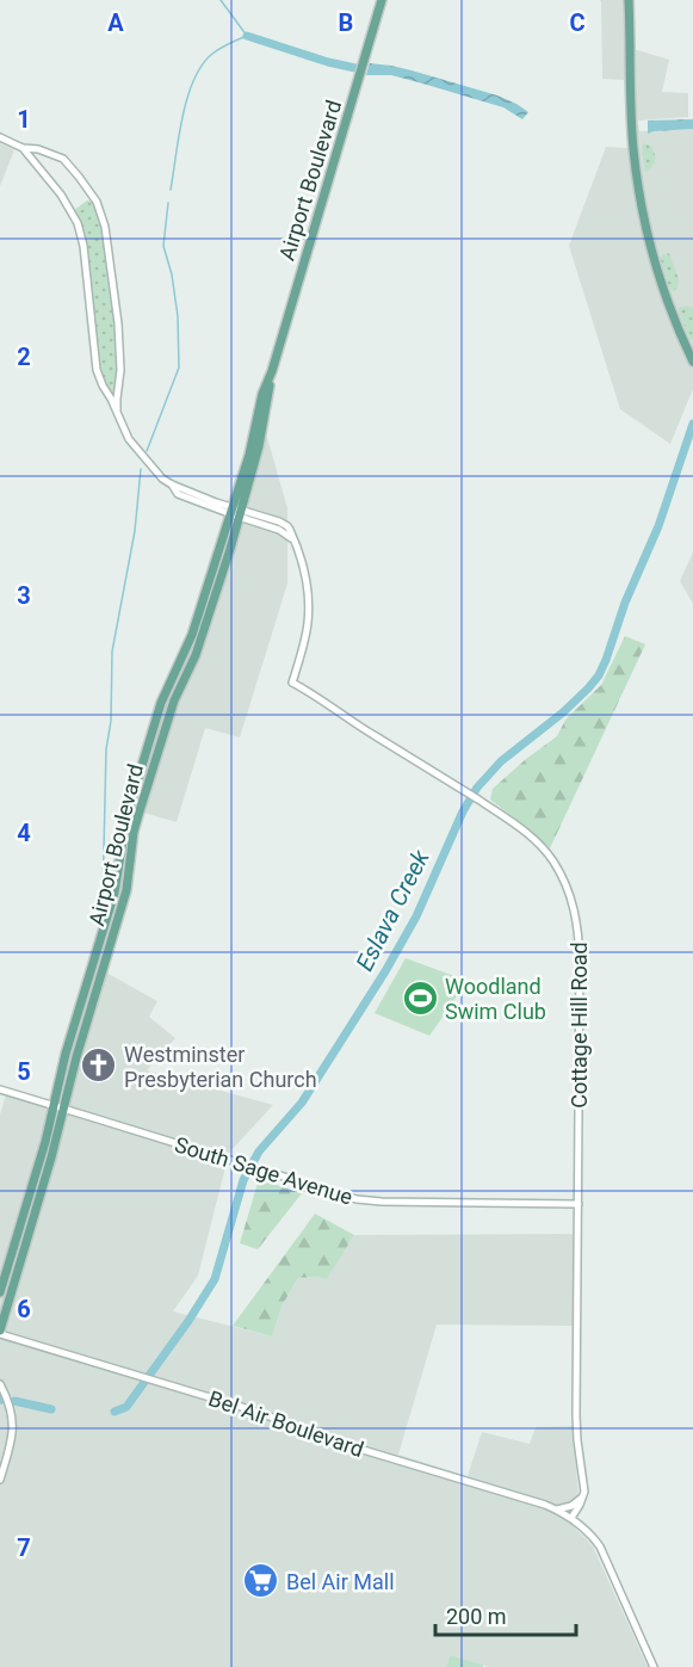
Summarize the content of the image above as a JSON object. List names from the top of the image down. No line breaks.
{"streets":{"main road":["Airport Boulevard"],"street":["Cottage Hill Road","South Sage Avenue","Bel Air Boulevard"]},"crossings":[["Airport Boulevard","South Sage Avenue"],["Airport Boulevard","Bel Air Boulevard"],["Cottage Hill Road","South Sage Avenue"],["Cottage Hill Road","Bel Air Boulevard"]],"water":["Eslava Creek"],"places":{"sports":["Woodland Swim Club"],"church":["Westminster Presbyterian Church"],"supermarket":["Bel Air Mall"]},"scale_bar":"200 m","grid":{"columns":["A","B","C"],"rows":["1","2","3","4","5","6","7"]}}
